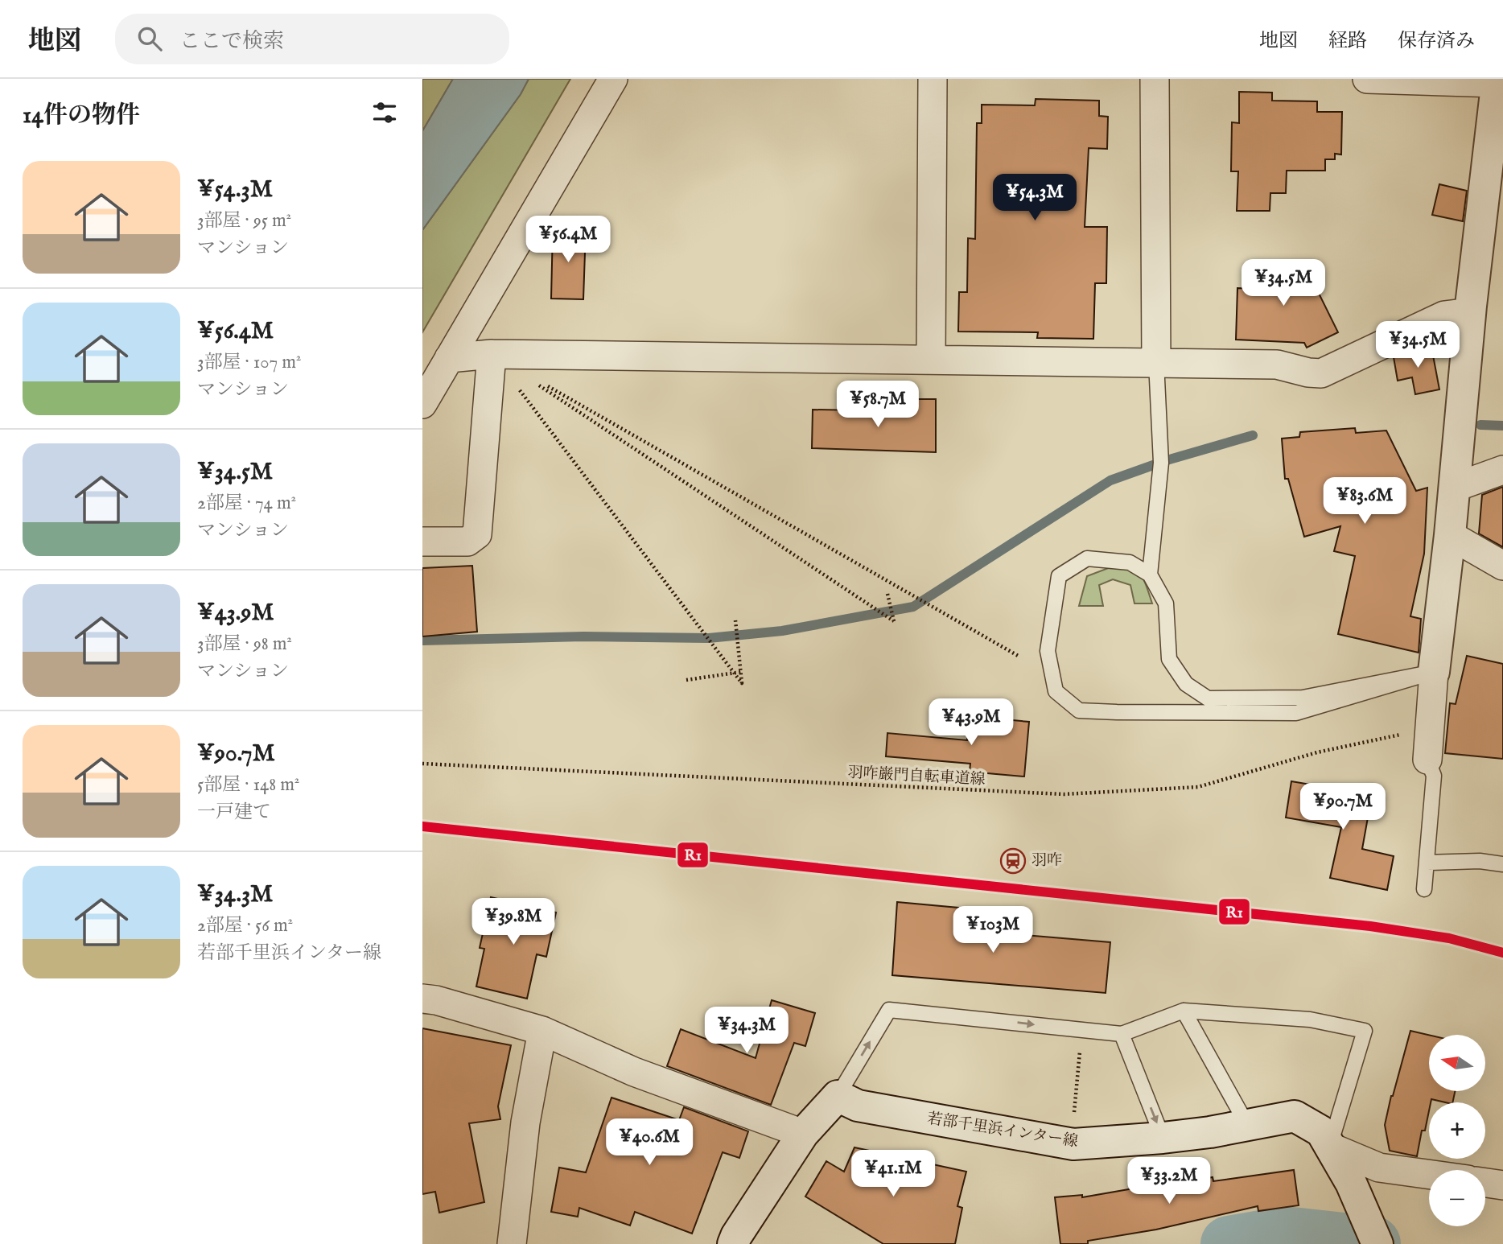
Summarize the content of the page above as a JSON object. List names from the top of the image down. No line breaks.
{"streets":{"main road":["若部千里浜インター線"],"path":["羽咋巌門自転車道線"]},"places":{"station":["羽咋"]},"lines":["transit line R1"],"north":"left","page":{"header":"地図","search":"ここで検索","nav":["地図","経路","保存済み"],"heading":"14件の物件","list":[{"name":"¥54.3M","note":"3部屋 · 95 m² · マンション"},{"name":"¥56.4M","note":"3部屋 · 107 m² · マンション"},{"name":"¥34.5M","note":"2部屋 · 74 m² · マンション"},{"name":"¥43.9M","note":"3部屋 · 98 m² · マンション"},{"name":"¥90.7M","note":"5部屋 · 148 m² · 一戸建て"},{"name":"¥34.3M","note":"2部屋 · 56 m² · 若部千里浜インター線"}],"price":["¥54.3M","¥56.4M","¥34.5M","¥34.5M","¥58.7M","¥83.6M","¥43.9M","¥90.7M","¥39.8M","¥103M","¥34.3M","¥40.6M","¥41.1M","¥33.2M"],"map_buttons":["+","−"]}}
